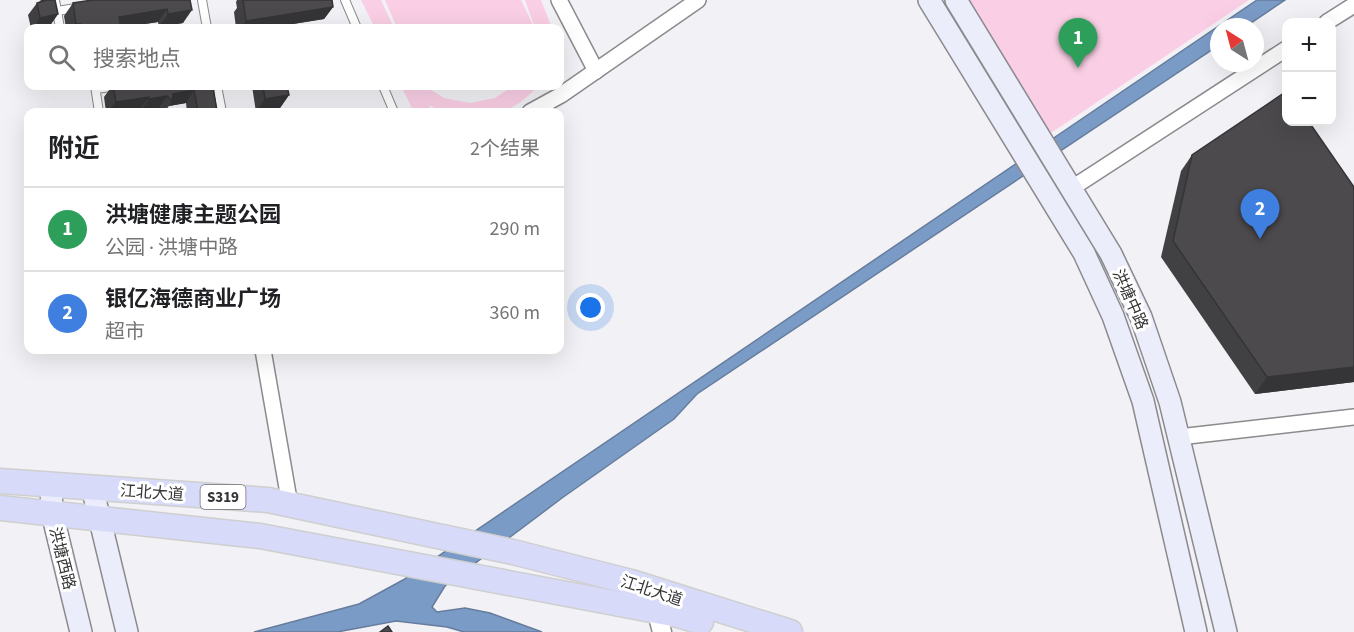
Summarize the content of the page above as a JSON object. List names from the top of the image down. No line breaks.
{"streets":{"main road":["洪塘中路","江北大道","S319","洪塘西路"]},"crossings":[["江北大道","洪塘西路"]],"north":"top left","page":{"map_buttons":["+","−"],"pins":["1","2"],"search":"搜索地点","heading":["附近","2个结果"],"list":[{"mark":"1","name":"洪塘健康主题公园","note":"公园 · 洪塘中路","value":"290 m"},{"mark":"2","name":"银亿海德商业广场","note":"超市","value":"360 m"}]}}
